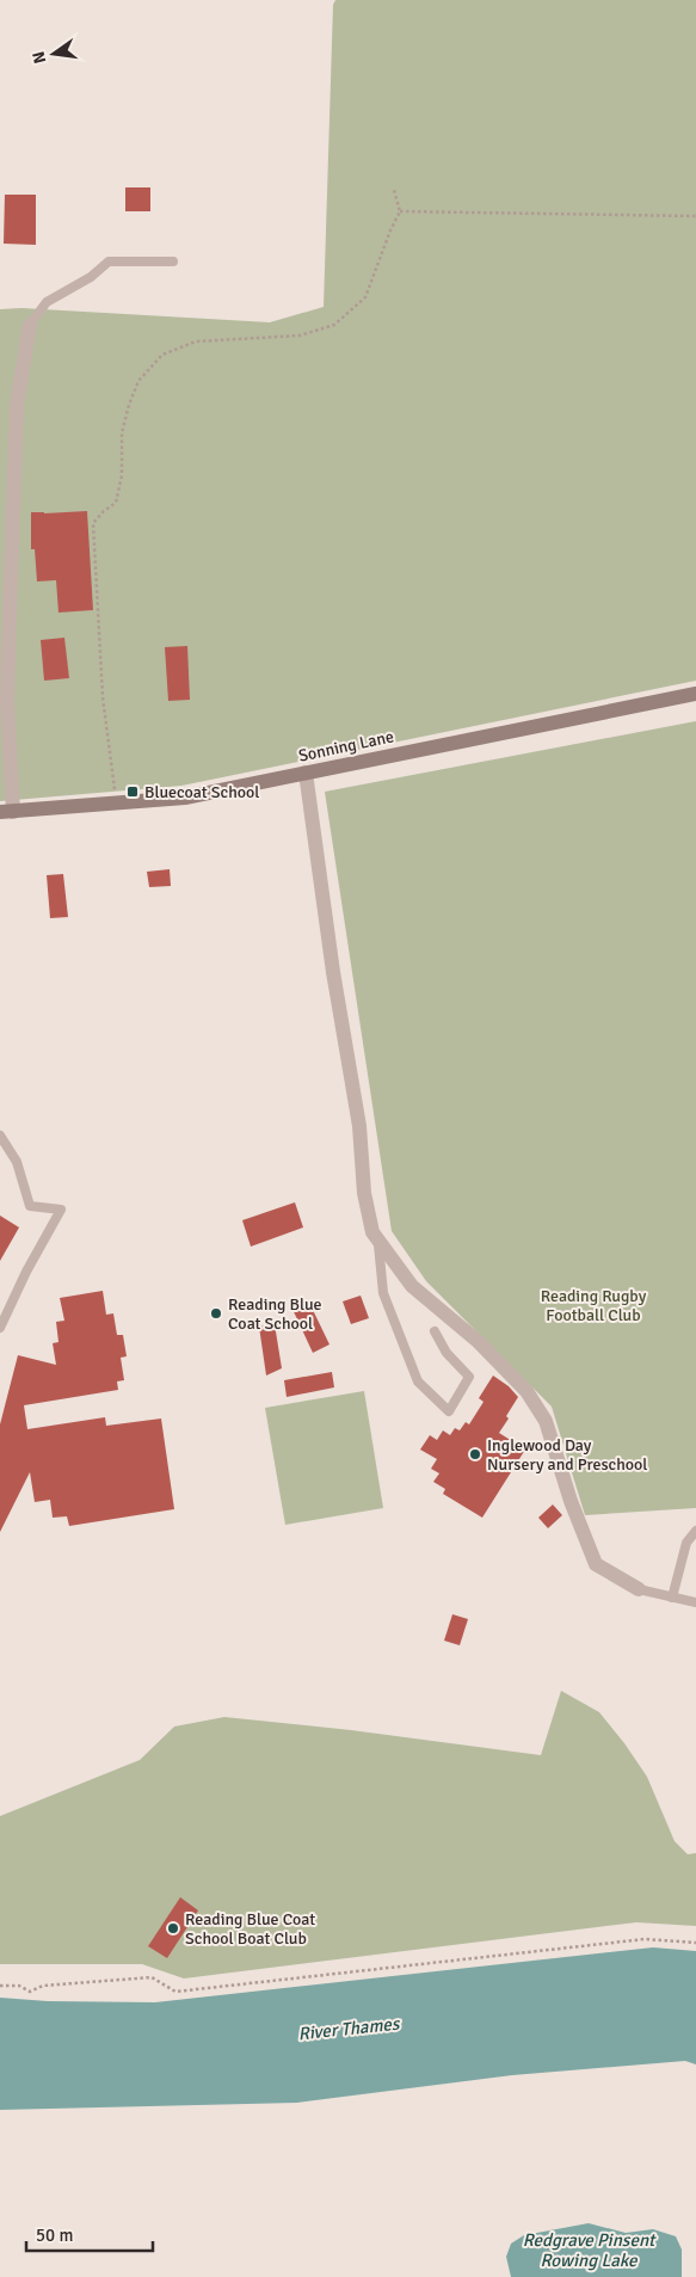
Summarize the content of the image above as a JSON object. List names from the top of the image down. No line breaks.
{"streets":{"main road":["Sonning Lane"]},"water":["River Thames","Redgrave Pinsent Rowing Lake"],"parks":["Reading Rugby Football Club"],"places":{"transit":["Bluecoat School"],"other":["Reading Blue Coat School","Inglewood Day Nursery and Preschool","Reading Blue Coat School Boat Club"]},"scale_bar":"50 m","north":"left"}
